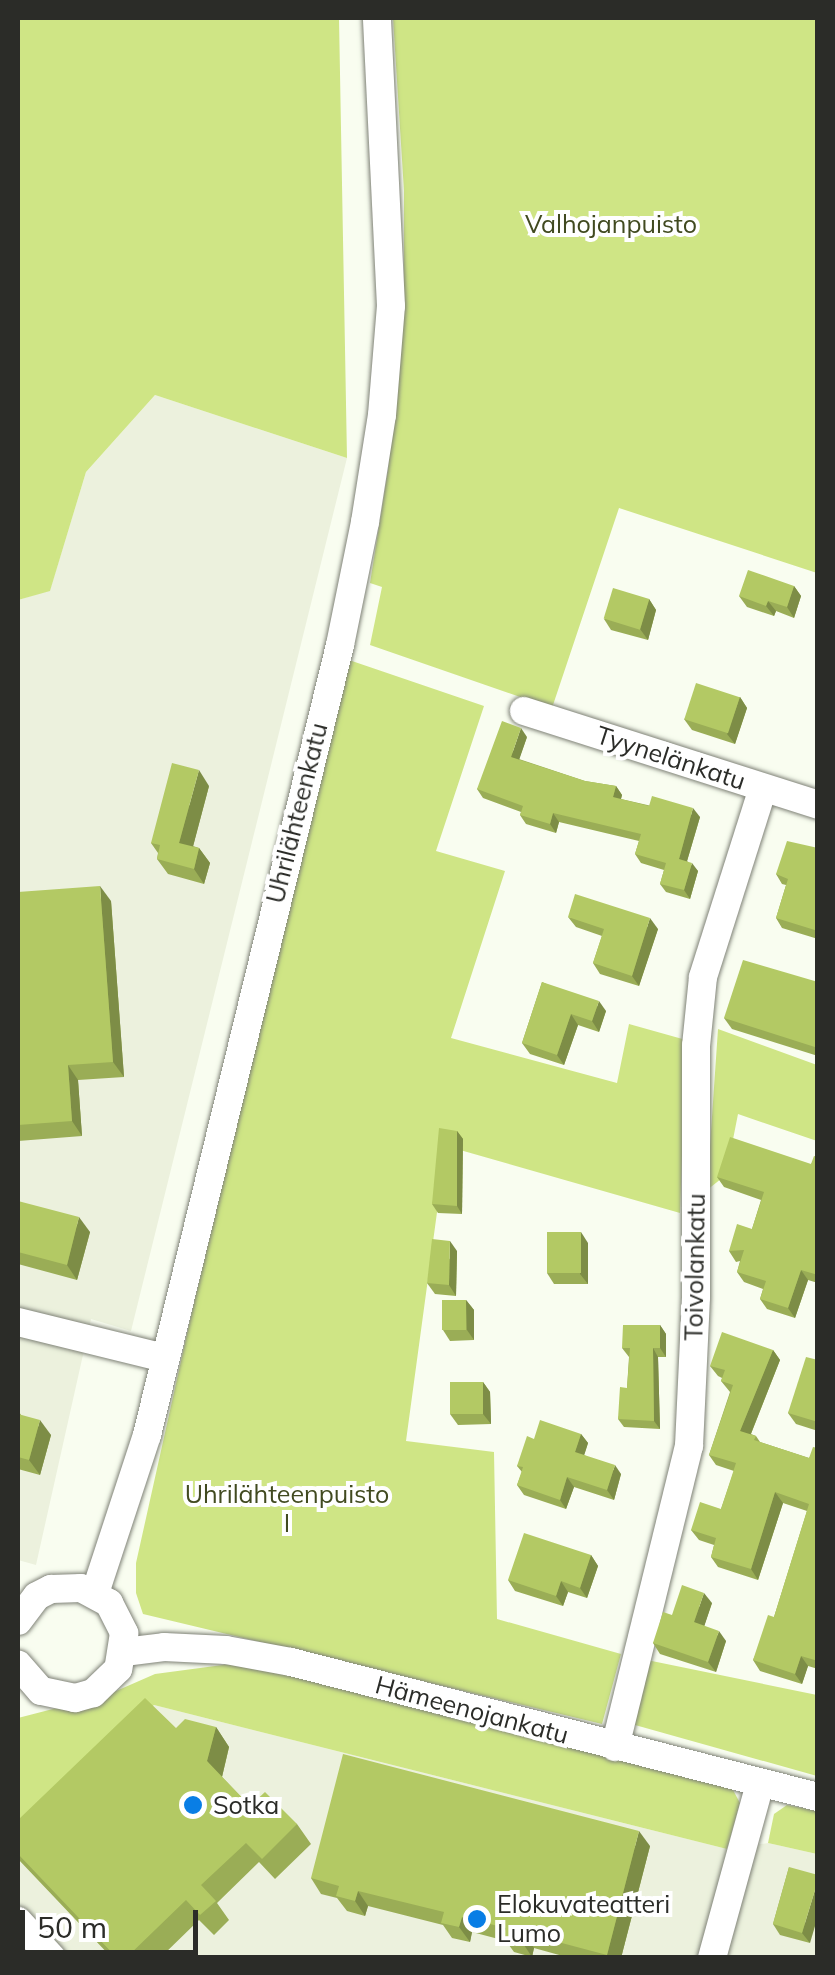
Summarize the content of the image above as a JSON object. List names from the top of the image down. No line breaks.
{"streets":{"street":["Tyynelänkatu","Uhrilähteenkatu","Toivolankatu","Hämeenojankatu"]},"crossings":[["Tyynelänkatu","Toivolankatu"],["Toivolankatu","Hämeenojankatu"]],"parks":["Valhojanpuisto","Uhrilähteenpuisto I"],"places":["Sotka","Elokuvateatteri Lumo"],"scale_bar":"50 m"}
